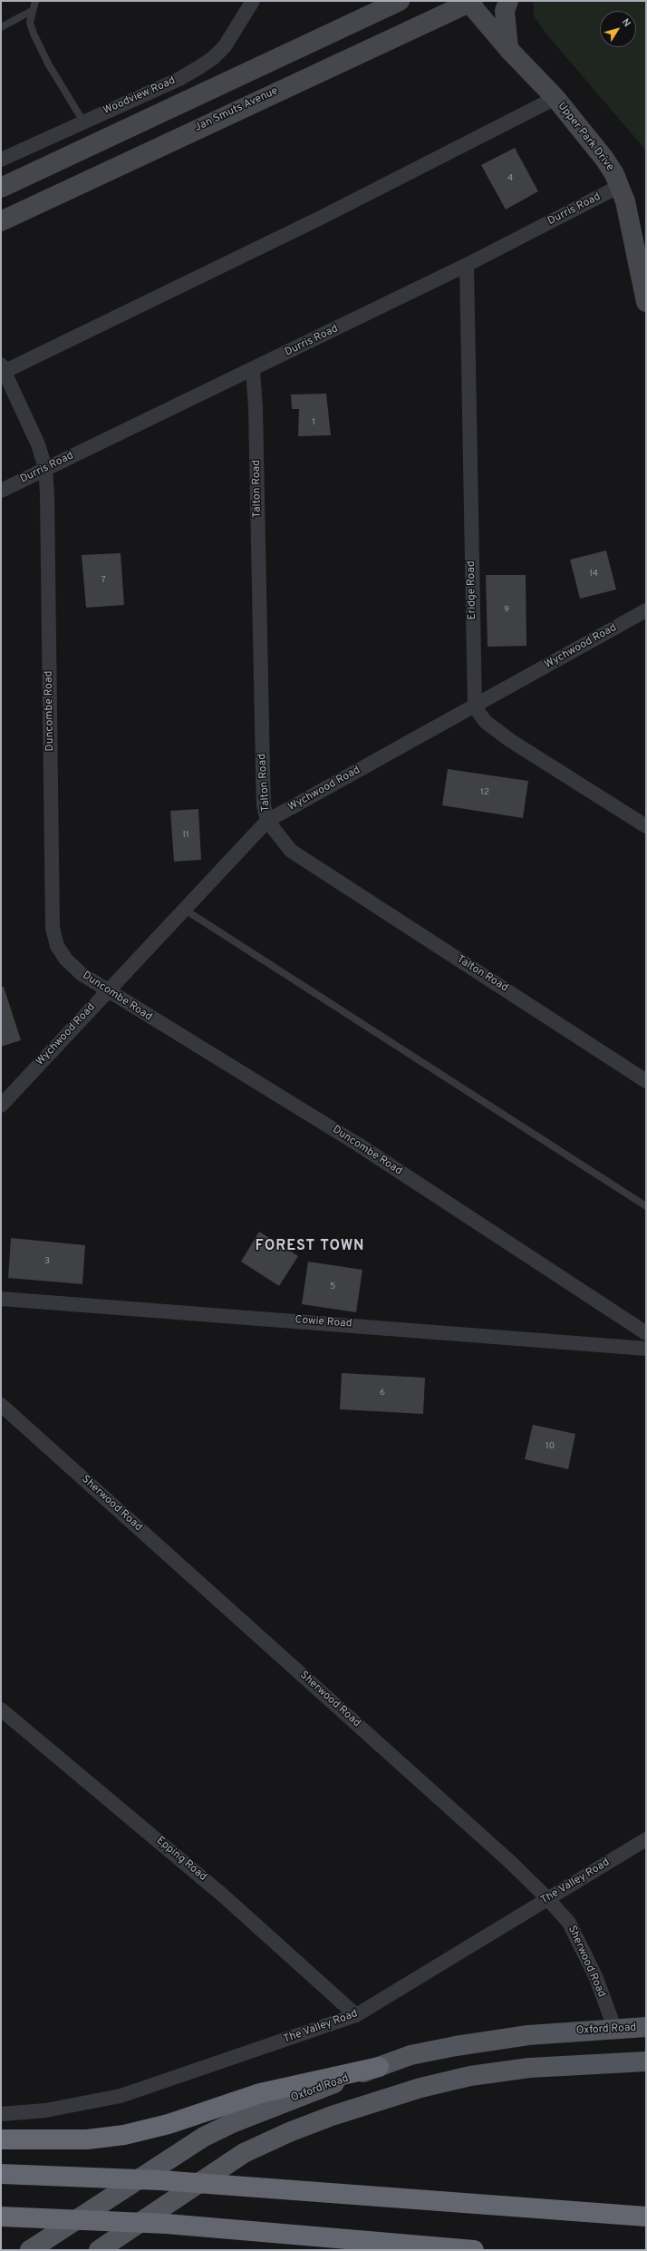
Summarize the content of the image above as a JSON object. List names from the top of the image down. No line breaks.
{"streets":{"main road":["Jan Smuts Avenue","Upper Park Drive","Oxford Road"],"street":["Woodview Road","Durris Road","Talton Road","Eridge Road","Wychwood Road","Duncombe Road","Cowie Road","Sherwood Road","Epping Road","The Valley Road"]},"crossings":[["Jan Smuts Avenue","Upper Park Drive"],["Upper Park Drive","Durris Road"],["Durris Road","Talton Road"],["Durris Road","Eridge Road"],["Durris Road","Duncombe Road"],["Talton Road","Wychwood Road"],["Eridge Road","Wychwood Road"],["Wychwood Road","Duncombe Road"],["Sherwood Road","The Valley Road"],["Sherwood Road","Oxford Road"],["Epping Road","The Valley Road"]],"districts":["FOREST TOWN"],"house_numbers":["4","1","14","7","9","12","11","3","5","6","10"],"north":"top right"}
